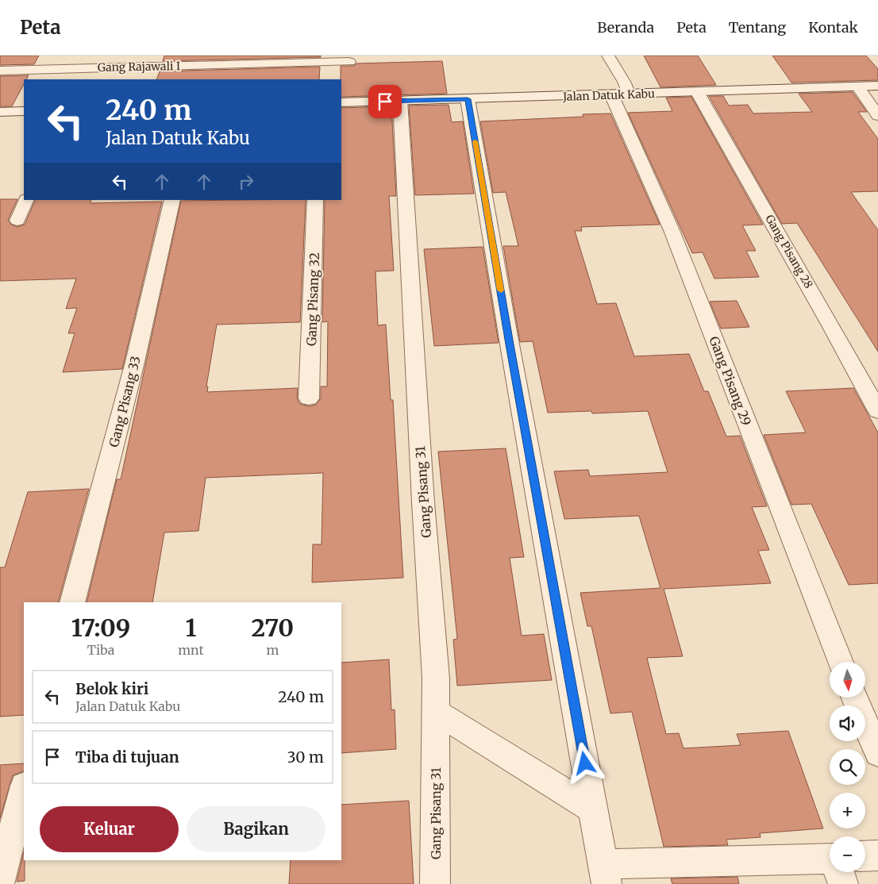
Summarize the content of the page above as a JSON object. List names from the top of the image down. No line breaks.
{"streets":{"street":["Gang Rajawali I","Jalan Datuk Kabu","Gang Pisang 28","Gang Pisang 32","Gang Pisang 29","Gang Pisang 33","Gang Pisang 31"]},"crossings":[["Jalan Datuk Kabu","Gang Pisang 28"],["Jalan Datuk Kabu","Gang Pisang 29"],["Jalan Datuk Kabu","Gang Pisang 31"]],"north":"bottom","page":{"header":"Peta","nav":["Beranda","Peta","Tentang","Kontak"],"turn":["240 m","Jalan Datuk Kabu"],"eta":["17:09","Tiba","1","mnt","270","m"],"map_buttons":["+","−"],"list":[{"name":"Belok kiri","note":"Jalan Datuk Kabu","value":"240 m"},{"name":"Tiba di tujuan","value":"30 m"}],"buttons":["Keluar","Bagikan"]}}
